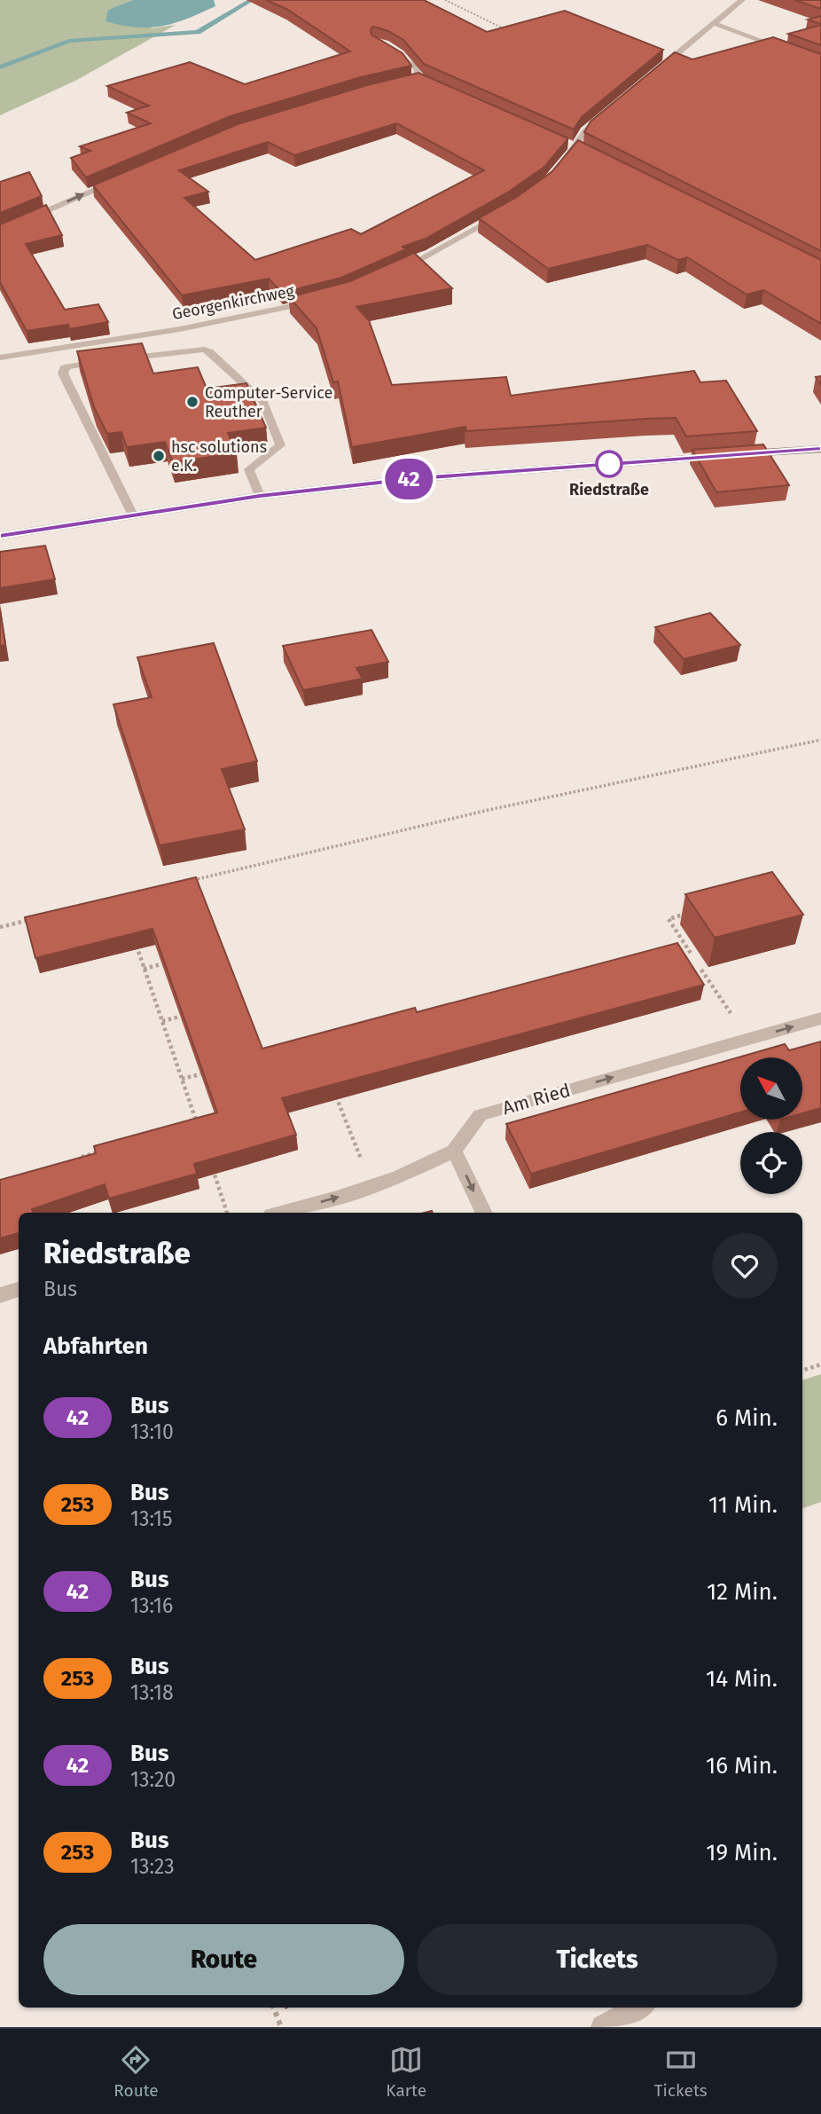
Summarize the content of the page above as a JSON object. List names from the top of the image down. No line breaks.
{"streets":{"street":["Georgenkirchweg","Am Ried"]},"one_way":["Am Ried"],"places":["Computer-Service Reuther","hsc solutions e.K.","Riedstraße"],"lines":["bus line 42"],"north":"top left","page":{"on_map":"42","heading":[["Riedstraße","Bus"],"Abfahrten"],"list":[{"mark":"42","name":"Bus","note":"13:10","value":"6 Min."},{"mark":"253","name":"Bus","note":"13:15","value":"11 Min."},{"mark":"42","name":"Bus","note":"13:16","value":"12 Min."},{"mark":"253","name":"Bus","note":"13:18","value":"14 Min."},{"mark":"42","name":"Bus","note":"13:20","value":"16 Min."},{"mark":"253","name":"Bus","note":"13:23","value":"19 Min."}],"buttons":["Route","Tickets"],"tabs":["Route","Karte","Tickets"]}}
